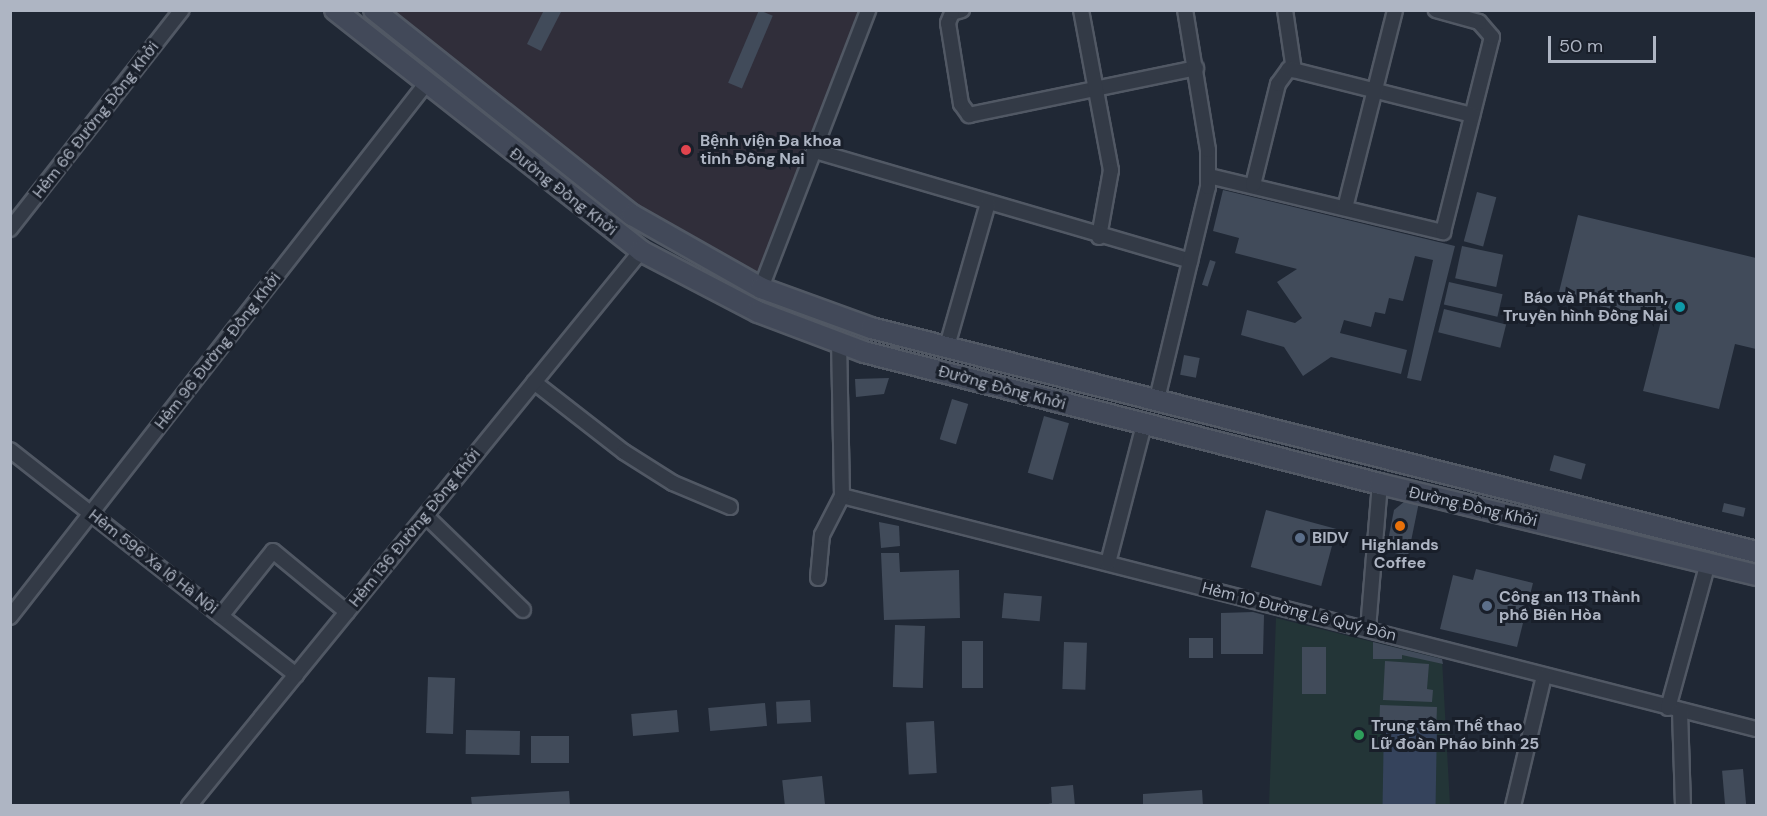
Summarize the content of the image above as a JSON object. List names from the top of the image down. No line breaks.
{"streets":{"main road":["Đường Đồng Khởi"],"street":["Hẻm 66 Đường Đồng Khởi","Hẻm 96 Đường Đồng Khởi","Hẻm 136 Đường Đồng Khởi","Hẻm 596 Xa lộ Hà Nội","Hẻm 10 Đường Lê Quý Đôn"]},"crossings":[["Đường Đồng Khởi","Hẻm 96 Đường Đồng Khởi"],["Đường Đồng Khởi","Hẻm 136 Đường Đồng Khởi"],["Hẻm 96 Đường Đồng Khởi","Hẻm 596 Xa lộ Hà Nội"],["Hẻm 136 Đường Đồng Khởi","Hẻm 596 Xa lộ Hà Nội"]],"places":["Bệnh viện Đa khoa tỉnh Đồng Nai","Báo và Phát thanh, Truyền hình Đồng Nai","Highlands Coffee","BIDV","Công an 113 Thành phố Biên Hòa","Trung tâm Thể thao Lữ đoàn Pháo binh 25"],"scale_bar":"50 m"}
